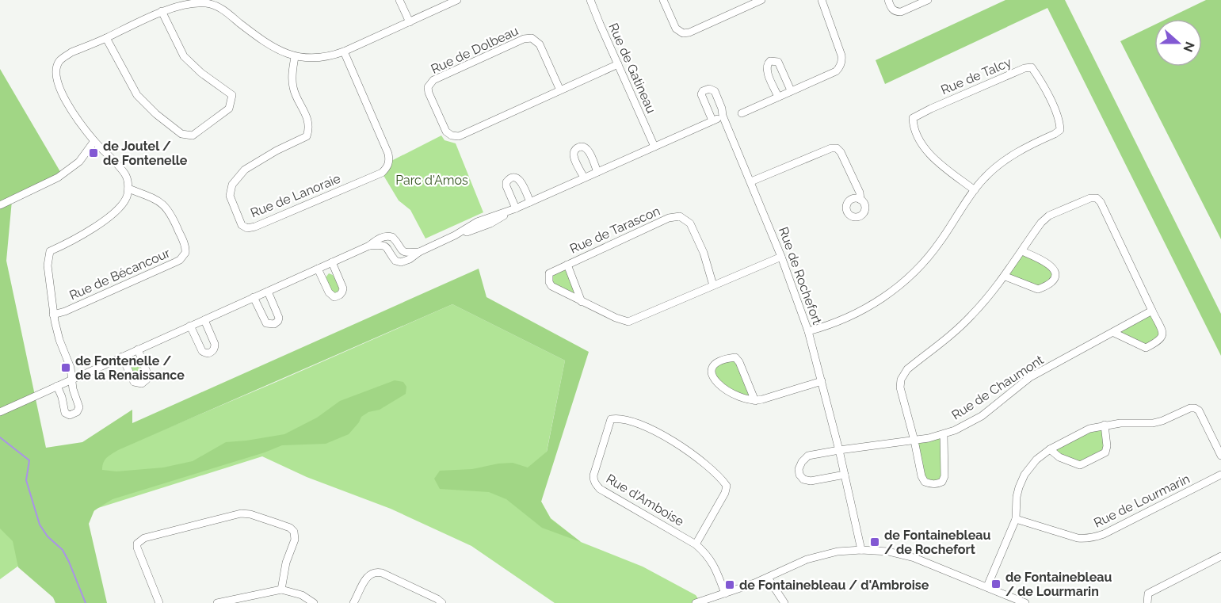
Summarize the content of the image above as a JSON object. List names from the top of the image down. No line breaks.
{"streets":{"street":["Rue de Dolbeau","Rue de Gatineau","Rue de Talcy","Rue de Lanoraie","Rue de Tarascon","Rue de Bécancour","Rue de Rochefort","Rue de Chaumont","Rue d'Amboise","Rue de Lourmarin"]},"crossings":[["Rue de Dolbeau","Rue de Gatineau"],["Rue de Talcy","Rue de Rochefort"],["Rue de Tarascon","Rue de Rochefort"],["Rue de Rochefort","Rue de Chaumont"]],"parks":["Parc d'Amos"],"places":{"transit":["de Joutel / de Fontenelle","de Fontenelle / de la Renaissance","de Fontainebleau / de Rochefort","de Fontainebleau / de Lourmarin","de Fontainebleau / d'Ambroise"]},"north":"right"}
